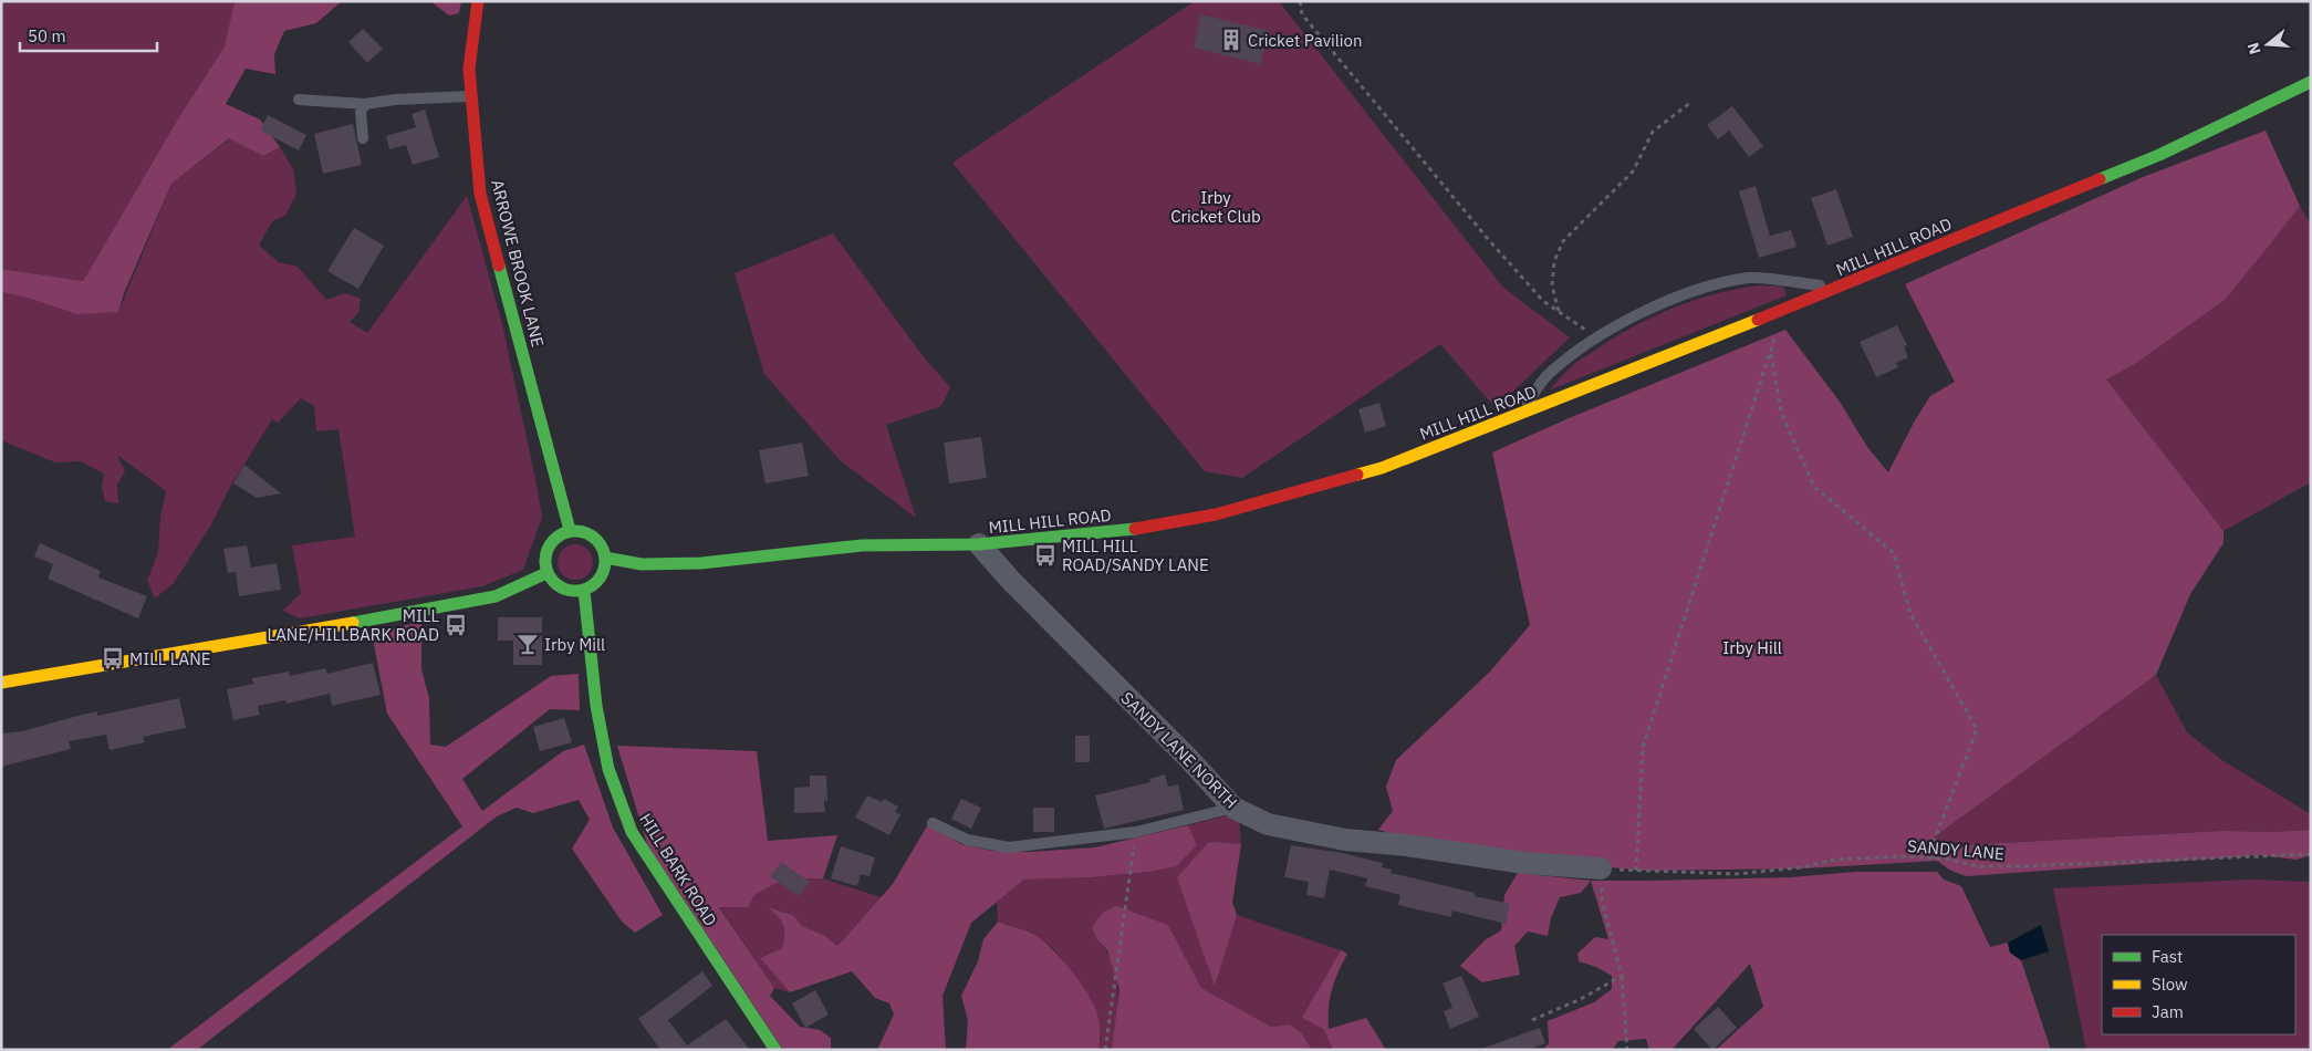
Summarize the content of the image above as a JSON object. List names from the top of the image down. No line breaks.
{"streets":{"street":["MILL HILL ROAD","ARROWE BROOK LANE","SANDY LANE NORTH","HILL BARK ROAD"],"path":["SANDY LANE"]},"crossings":[["MILL HILL ROAD","ARROWE BROOK LANE"],["MILL HILL ROAD","SANDY LANE NORTH"],["MILL HILL ROAD","HILL BARK ROAD"],["ARROWE BROOK LANE","HILL BARK ROAD"],["SANDY LANE NORTH","SANDY LANE"]],"parks":["Irby Cricket Club","Irby Hill"],"places":{"building":["Cricket Pavilion"],"bus stop":["MILL HILL ROAD/SANDY LANE","MILL LANE/HILLBARK ROAD","MILL LANE"],"bar":["Irby Mill"]},"legend":["Fast","Slow","Jam"],"scale_bar":"50 m","north":"left"}
